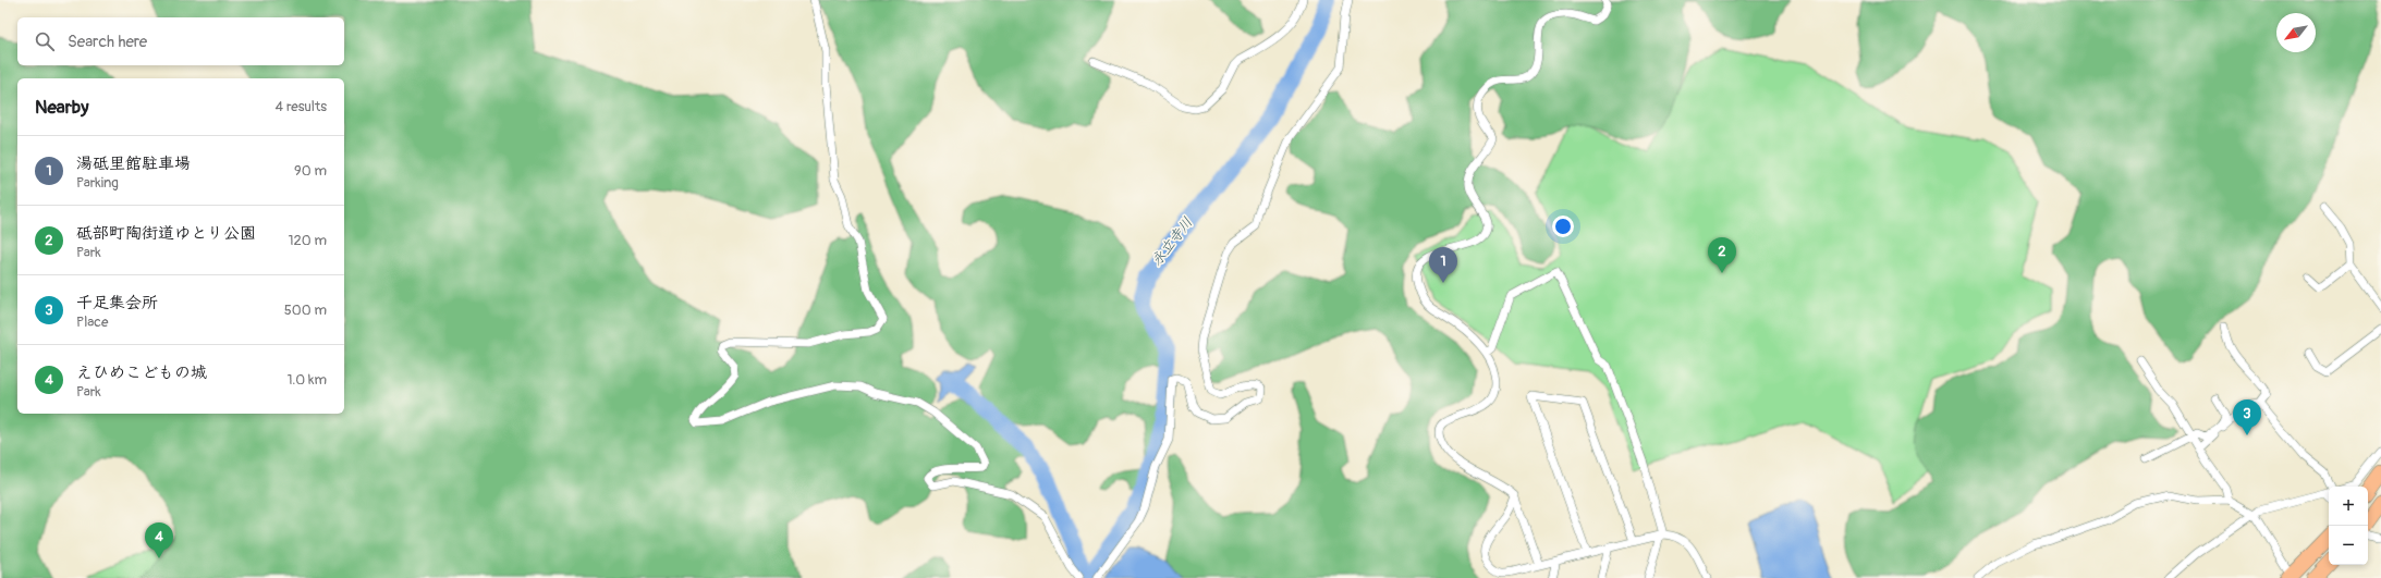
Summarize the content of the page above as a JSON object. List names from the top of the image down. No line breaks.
{"water":["永立寺川"],"north":"bottom left","page":{"search":"Search here","heading":["Nearby","4 results"],"list":[{"mark":"1","name":"湯砥里館駐車場","note":"Parking","value":"90 m"},{"mark":"2","name":"砥部町陶街道ゆとり公園","note":"Park","value":"120 m"},{"mark":"3","name":"千足集会所","note":"Place","value":"500 m"},{"mark":"4","name":"えひめこどもの城","note":"Park","value":"1.0 km"}],"pins":["2","1","3","4"],"map_buttons":["+","−"]}}
